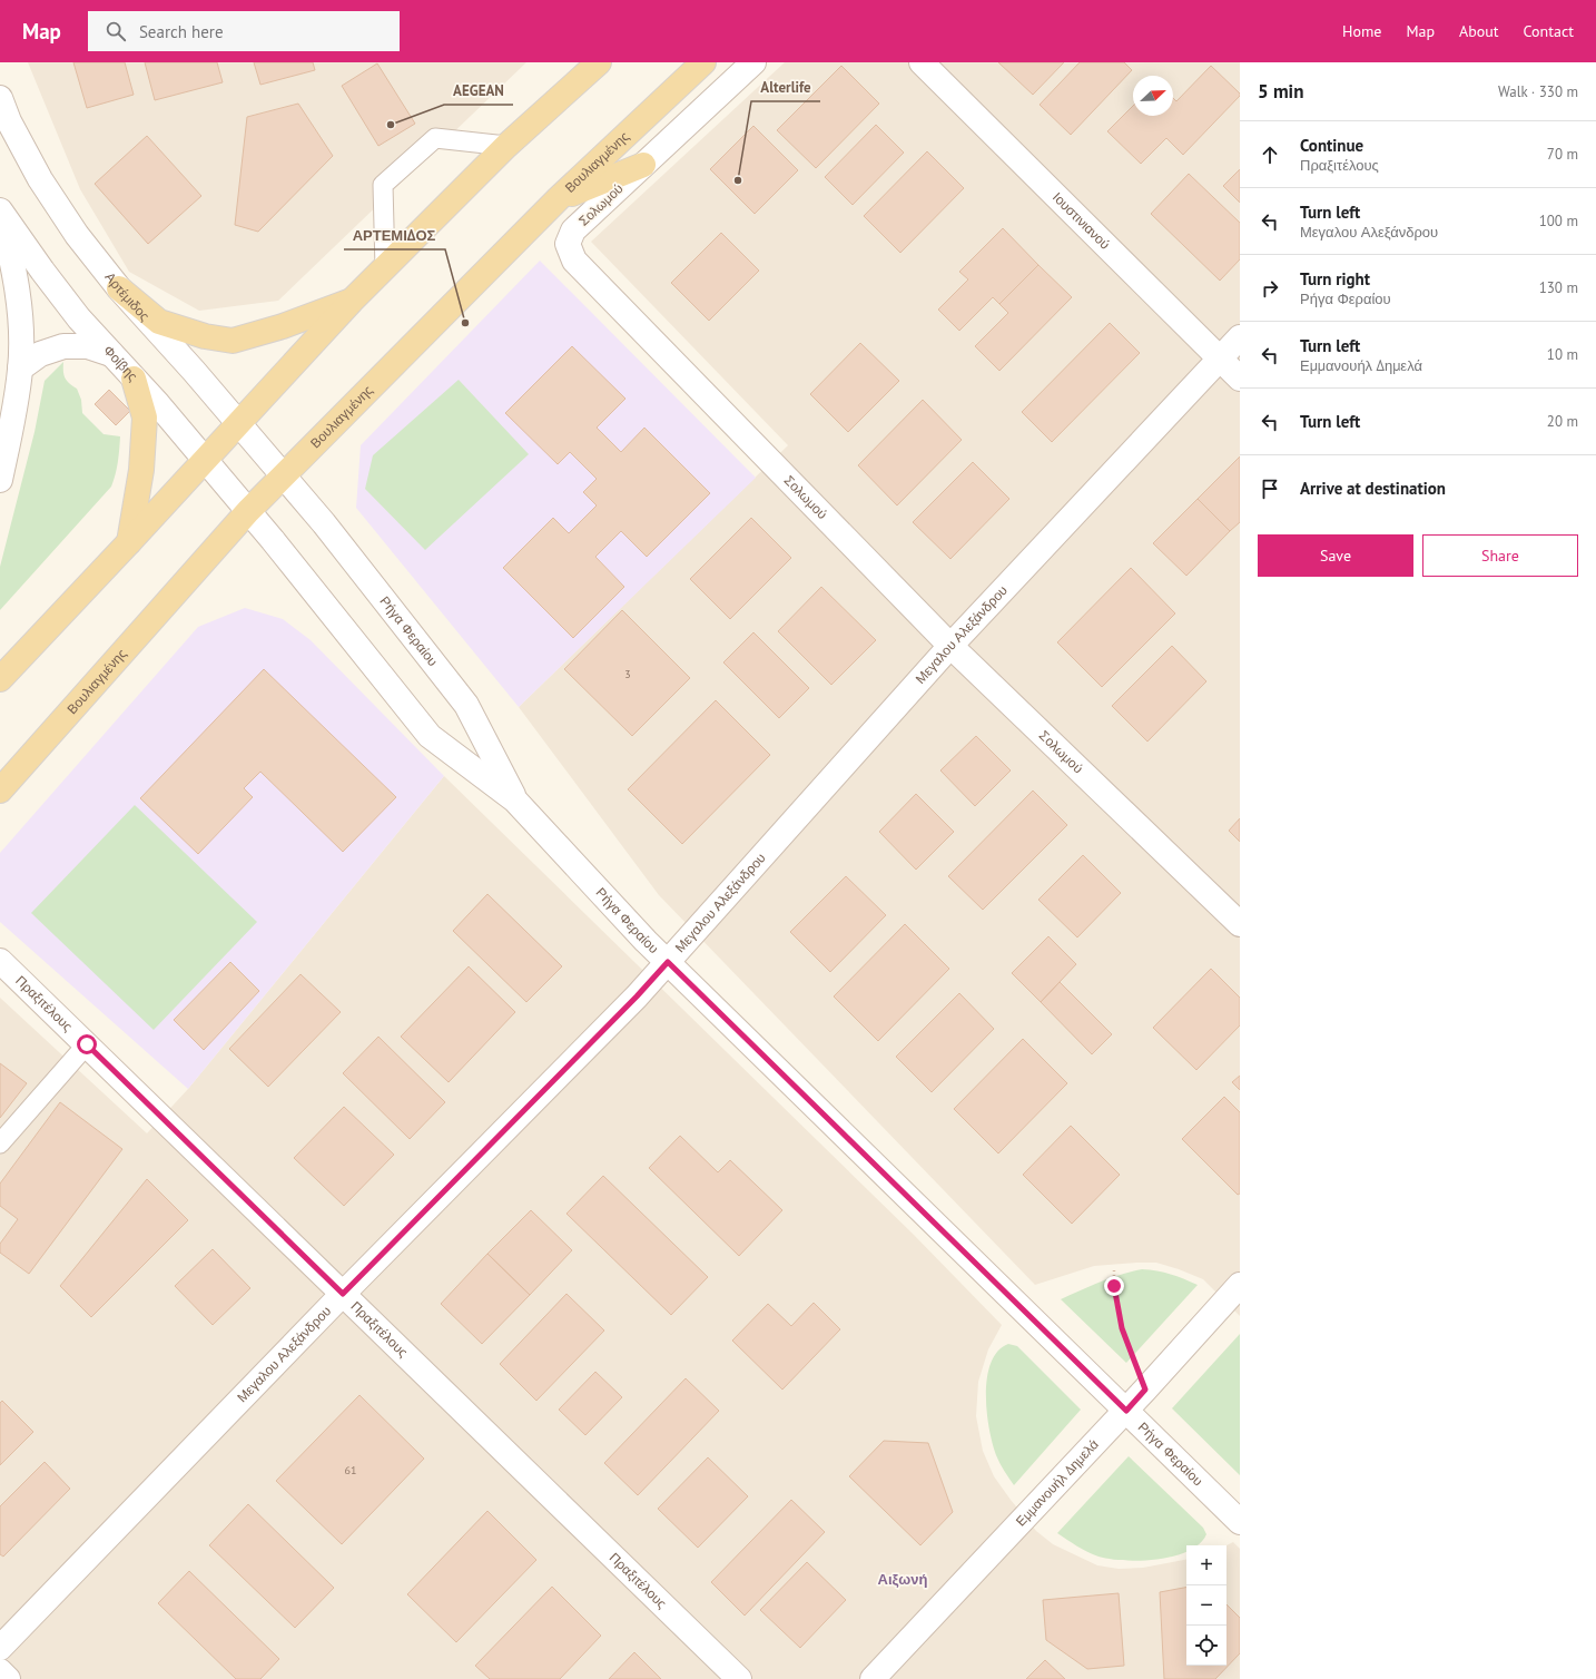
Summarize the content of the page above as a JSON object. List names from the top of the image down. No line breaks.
{"streets":{"main road":["Βουλιαγμένης"],"street":["Σολωμού","Ιουστινιανού","Αρτέμιδος","Φοίβης","Ρήγα Φεραίου","Μεγαλου Αλεξάνδρου","Πραξιτέλους","Εμμανουήλ Δημελά"]},"crossings":[["Βουλιαγμένης","Αρτέμιδος"],["Βουλιαγμένης","Φοίβης"],["Βουλιαγμένης","Ρήγα Φεραίου"],["Σολωμού","Μεγαλου Αλεξάνδρου"],["Ιουστινιανού","Μεγαλου Αλεξάνδρου"],["Αρτέμιδος","Ρήγα Φεραίου"],["Φοίβης","Ρήγα Φεραίου"],["Ρήγα Φεραίου","Μεγαλου Αλεξάνδρου"],["Ρήγα Φεραίου","Εμμανουήλ Δημελά"],["Μεγαλου Αλεξάνδρου","Πραξιτέλους"]],"districts":["Αιξωνή"],"places":["AEGEAN","Alterlife","ΑΡΤΕΜΙΔΟΣ"],"house_numbers":["3","61"],"north":"top right","page":{"header":"Map","search":"Search here","nav":["Home","Map","About","Contact"],"heading":["5 min","Walk · 330 m"],"list":[["Continue","Πραξιτέλους","70 m"],["Turn left","Μεγαλου Αλεξάνδρου","100 m"],["Turn right","Ρήγα Φεραίου","130 m"],["Turn left","Εμμανουήλ Δημελά","10 m"],["Turn left","20 m"],"Arrive at destination"],"buttons":["Save","Share"],"map_buttons":["+","−"]}}
